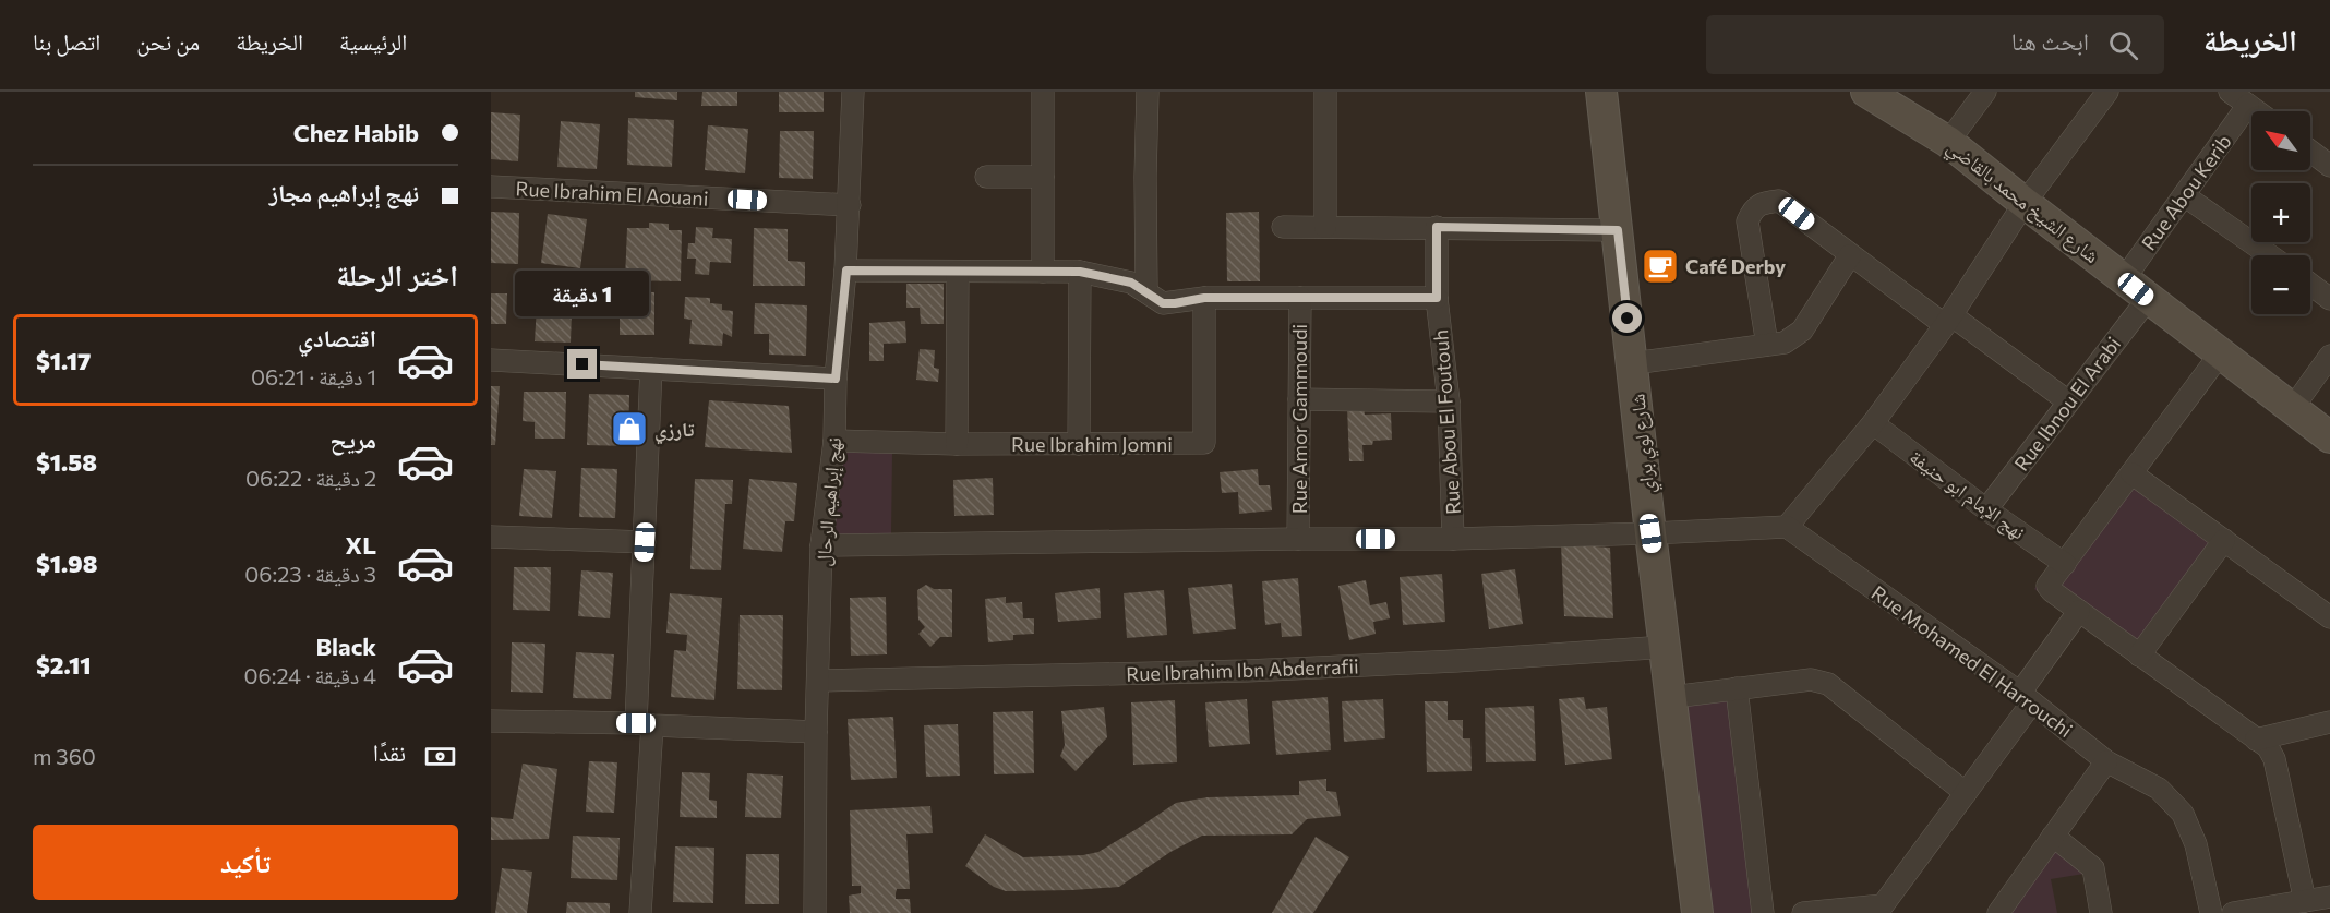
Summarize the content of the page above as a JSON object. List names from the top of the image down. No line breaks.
{"streets":{"street":["Rue Abou Kerib","Rue Ibrahim El Aouani","شارع الشيخ محمد بالقاضي","Rue Ibnou El Arabi","Rue Amor Gammoudi","Rue Abou El Foutouh","Rue Ibrahim Jomni","شارع لوي براي","نهج الإمام ابو حنيفة","نهج إبراهيم الرحال","Rue Mohamed El Harrouchi","Rue Ibrahim Ibn Abderrafii"]},"crossings":[["Rue Abou Kerib","شارع الشيخ محمد بالقاضي"],["Rue Ibrahim El Aouani","نهج إبراهيم الرحال"],["شارع الشيخ محمد بالقاضي","Rue Ibnou El Arabi"],["Rue Ibnou El Arabi","نهج الإمام ابو حنيفة"],["Rue Ibrahim Jomni","نهج إبراهيم الرحال"],["شارع لوي براي","Rue Ibrahim Ibn Abderrafii"],["نهج إبراهيم الرحال","Rue Ibrahim Ibn Abderrafii"]],"places":{"cafe":["Café Derby"],"shop":["تارزي"]},"north":"top left","page":{"header":"الخريطة","search":"ابحث هنا","nav":["الرئيسية","الخريطة","من نحن","اتصل بنا"],"banner":["Chez Habib","نهج إبراهيم مجاز"],"map_buttons":["+","−"],"heading":"اختر الرحلة","bubble":"1 دقيقة","list":[{"name":"اقتصادي","note":"1 دقيقة · 06:21","value":"$1.17"},{"name":"مريح","note":"2 دقيقة · 06:22","value":"$1.58"},{"name":"XL","note":"3 دقيقة · 06:23","value":"$1.98"},{"name":"Black","note":"4 دقيقة · 06:24","value":"$2.11"}],"pay":["نقدًا","360 m"],"buttons":"تأكيد"}}
